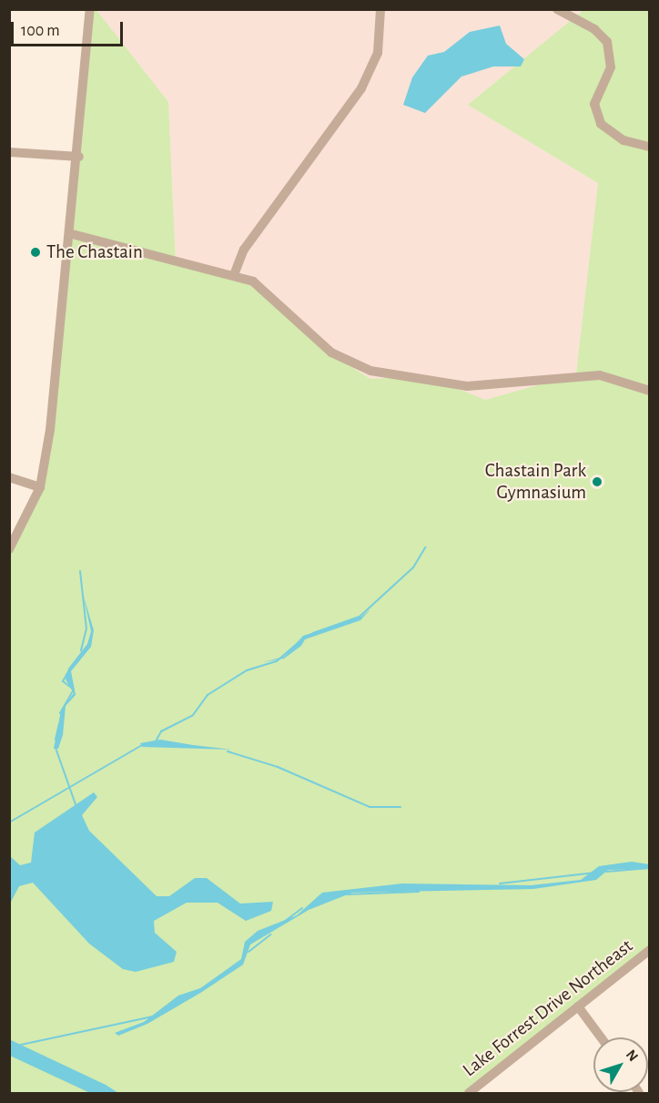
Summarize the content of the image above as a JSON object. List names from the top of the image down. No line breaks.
{"streets":{"street":["Lake Forrest Drive Northeast"]},"places":["The Chastain","Chastain Park Gymnasium"],"scale_bar":"100 m","north":"top right"}
